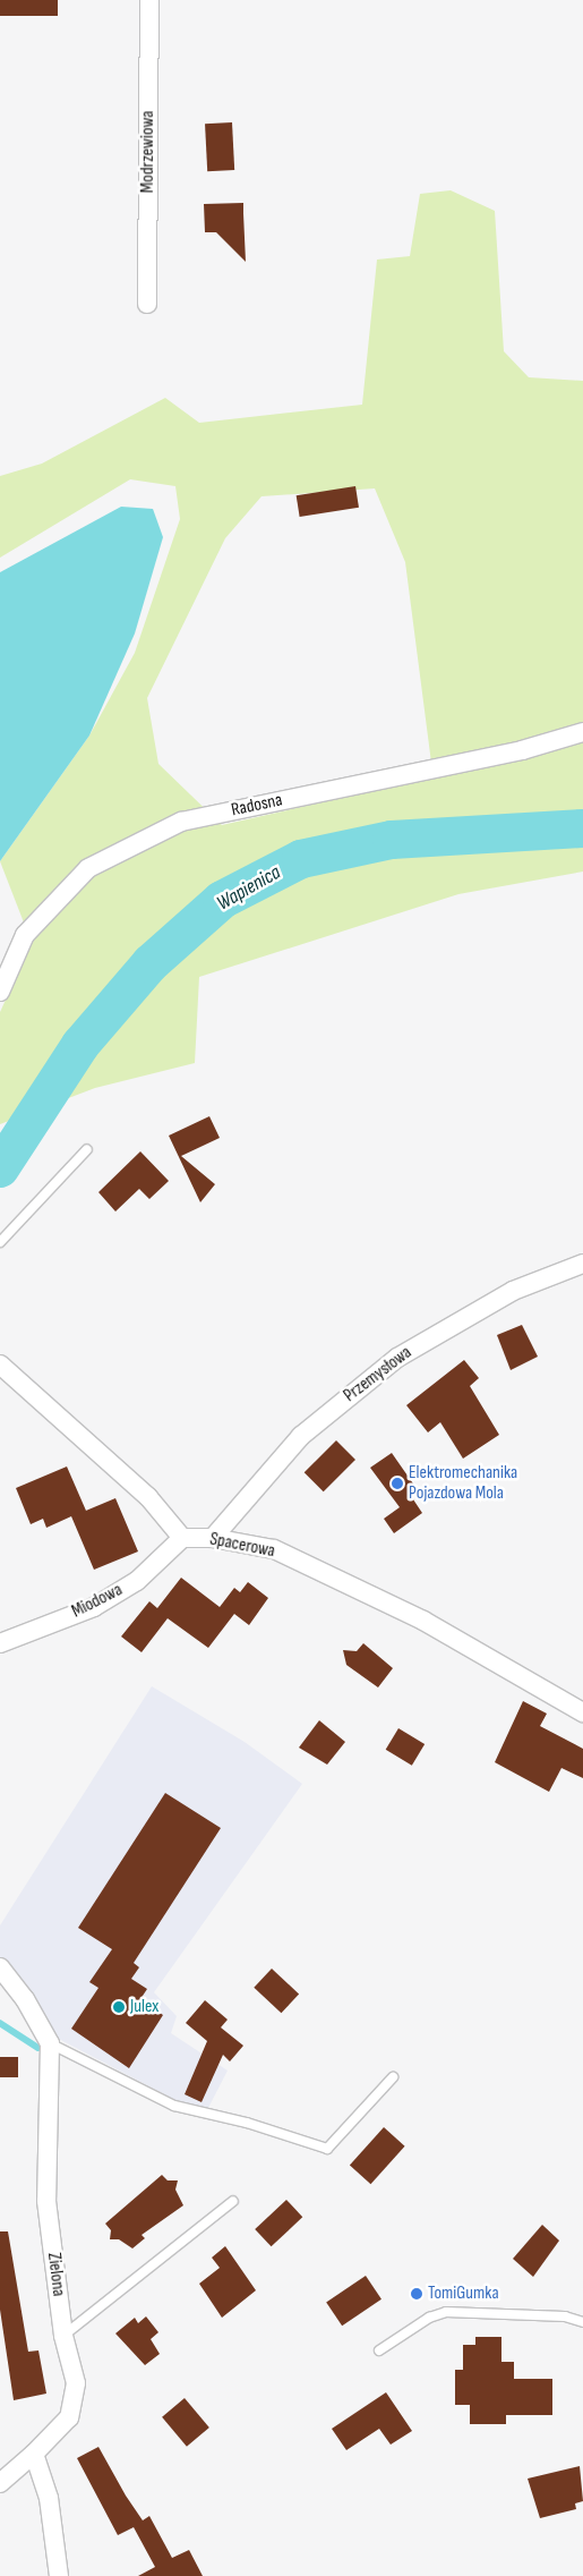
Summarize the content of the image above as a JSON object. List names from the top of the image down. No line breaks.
{"streets":{"street":["Modrzewiowa","Radosna","Przemysłowa","Spacerowa","Miodowa","Zielona"]},"crossings":[["Przemysłowa","Spacerowa"],["Spacerowa","Miodowa"]],"water":["Wapienica"],"places":["Elektromechanika Pojazdowa Mola","Julex","TomiGumka"]}
